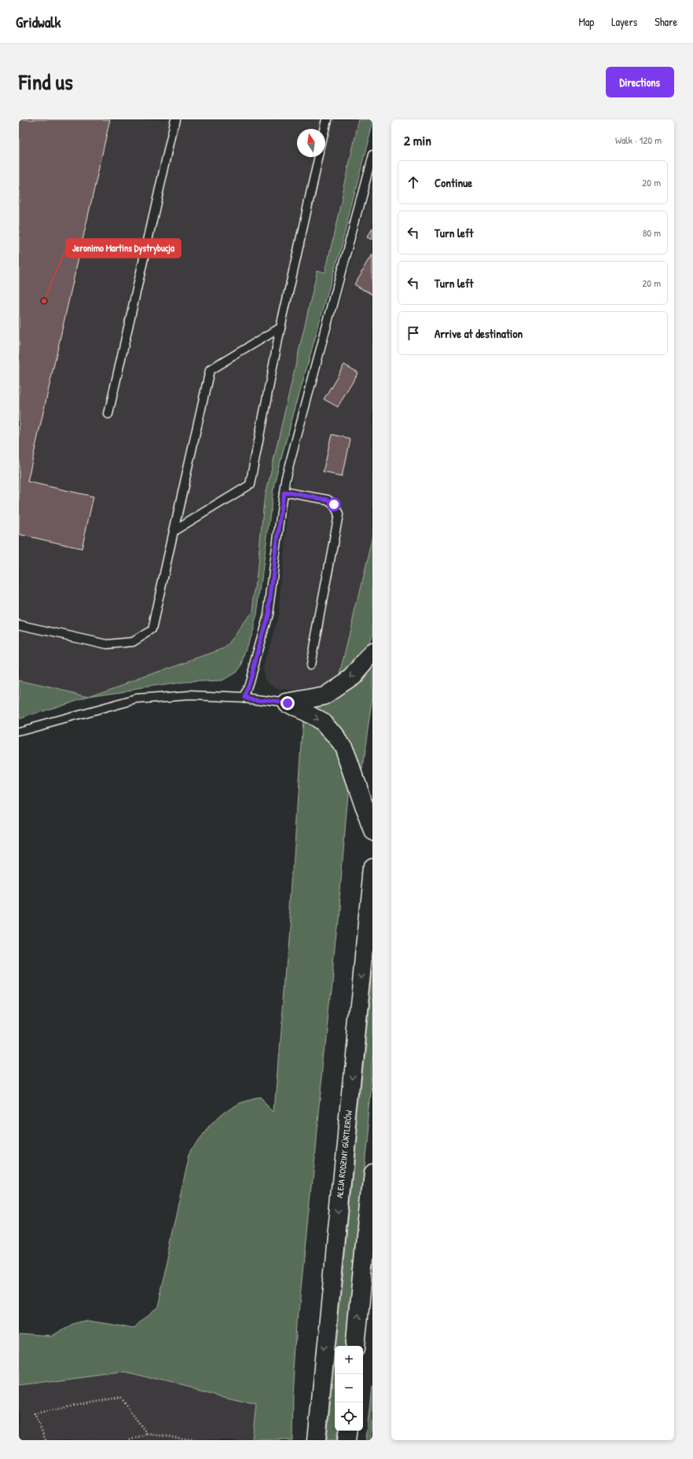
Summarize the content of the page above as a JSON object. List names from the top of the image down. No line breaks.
{"streets":{"main road":["ALEJA RODZINY GÜRTLERÓW"]},"places":["Jeronimo Martins Dystrybucja"],"north":"top","page":{"header":"Gridwalk","nav":["Map","Layers","Share"],"title":"Find us","buttons":"Directions","heading":["2 min","Walk · 120 m"],"list":[["Continue","20 m"],["Turn left","80 m"],["Turn left","20 m"],"Arrive at destination"],"map_buttons":["+","−"]}}
